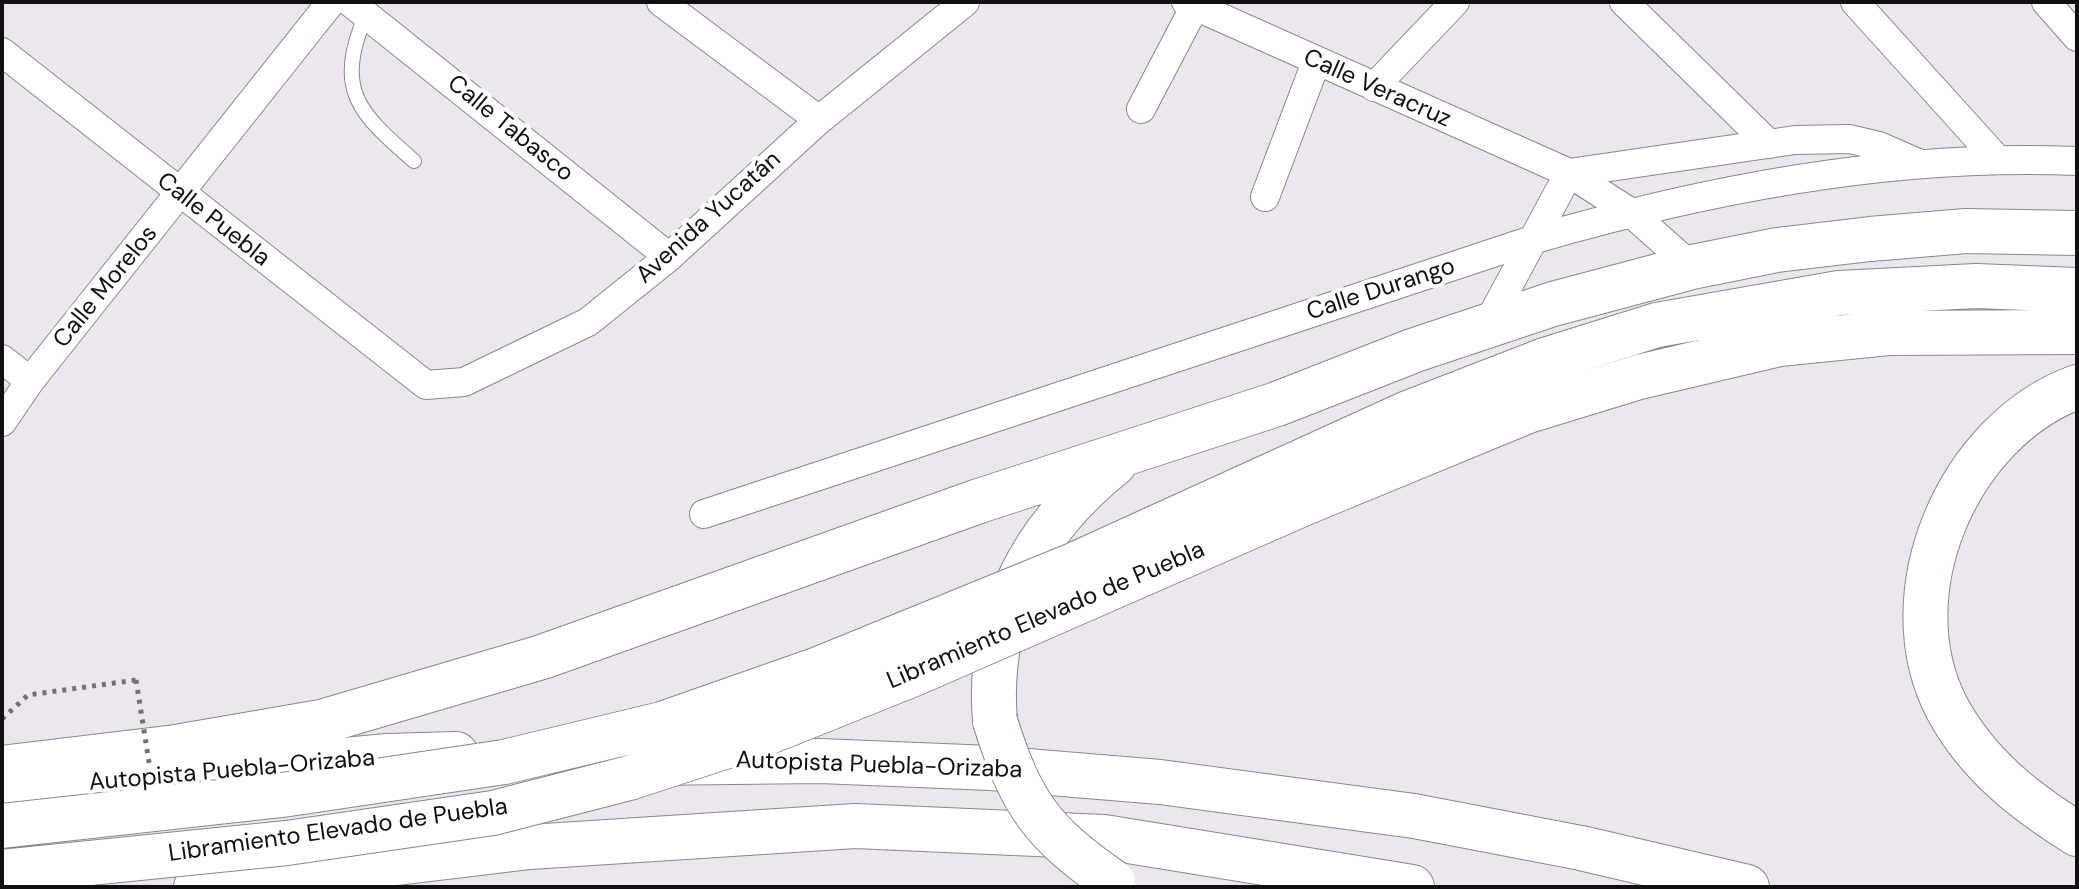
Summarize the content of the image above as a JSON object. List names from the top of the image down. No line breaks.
{"streets":{"main road":["Libramiento Elevado de Puebla","Autopista Puebla-Orizaba"],"street":["Calle Veracruz","Calle Tabasco","Avenida Yucatán","Calle Puebla","Calle Morelos","Calle Durango"]},"crossings":[["Calle Veracruz","Calle Durango"],["Calle Tabasco","Avenida Yucatán"],["Avenida Yucatán","Calle Puebla"],["Calle Puebla","Calle Morelos"]]}
